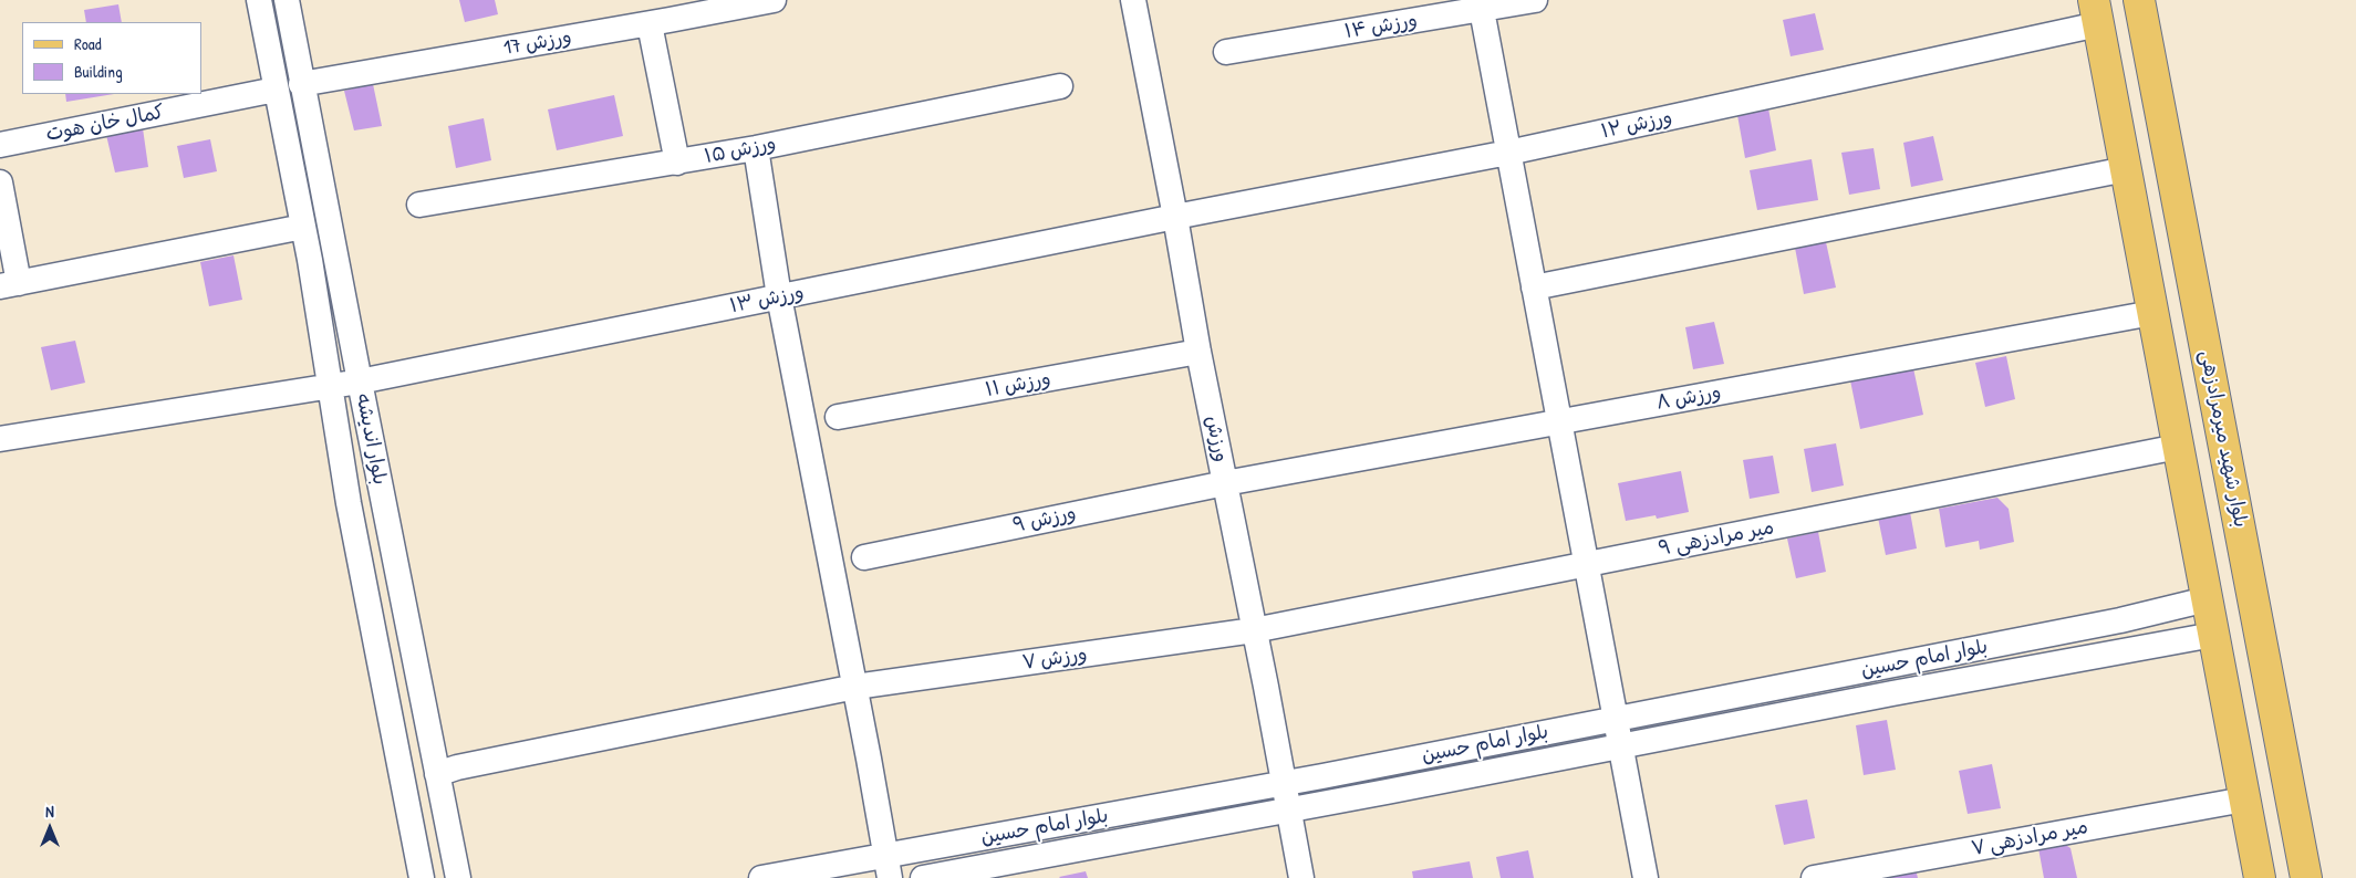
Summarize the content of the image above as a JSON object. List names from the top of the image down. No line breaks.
{"streets":{"main road":["بلوار شهید میرمرادزهی"],"street":["ورزش ۱۴","ورزش 17","کمال خان هوت","ورزش ۱۲","ورزش ۱۵","ورزش ۱۳","ورزش ۱۱","ورزش ۸","بلوار اندیشه","ورزش","ورزش ۹","میر مرادزهی ۹","ورزش ۷","بلوار امام حسین","میر مرادزهی ۷"]},"crossings":[["ورزش 17","بلوار اندیشه"],["کمال خان هوت","بلوار اندیشه"],["ورزش ۱۲","ورزش ۱۳"],["ورزش ۱۲","ورزش"],["ورزش ۱۳","بلوار اندیشه"],["ورزش ۱۳","ورزش"],["ورزش ۱۱","ورزش"],["ورزش ۸","ورزش"],["ورزش ۸","ورزش ۹"],["بلوار اندیشه","ورزش ۷"],["ورزش","ورزش ۹"],["ورزش","میر مرادزهی ۹"],["ورزش","ورزش ۷"],["ورزش","بلوار امام حسین"],["میر مرادزهی ۹","ورزش ۷"]],"legend":["Road","Building"],"north":"top"}
